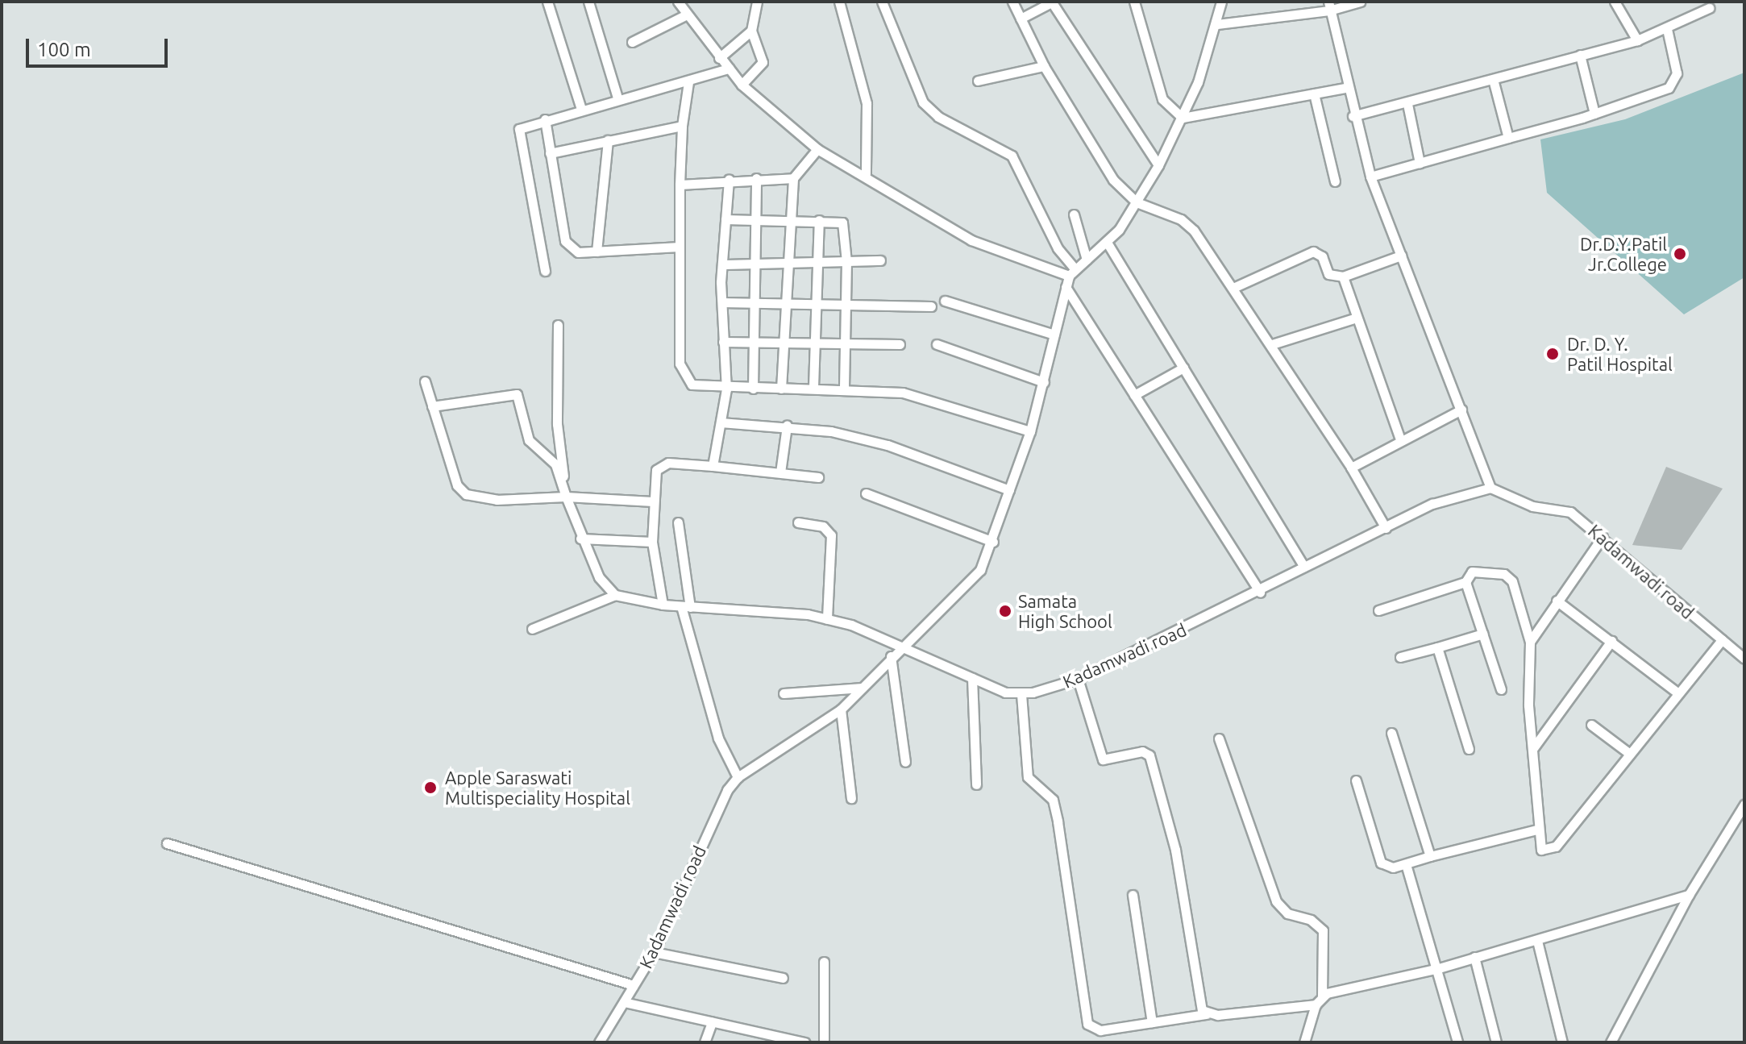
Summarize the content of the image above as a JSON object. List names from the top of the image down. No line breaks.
{"streets":{"street":["Kadamwadi road"]},"places":["Dr.D.Y.Patil Jr.College","Dr. D. Y. Patil Hospital","Samata High School","Apple Saraswati Multispeciality Hospital"],"scale_bar":"100 m"}
